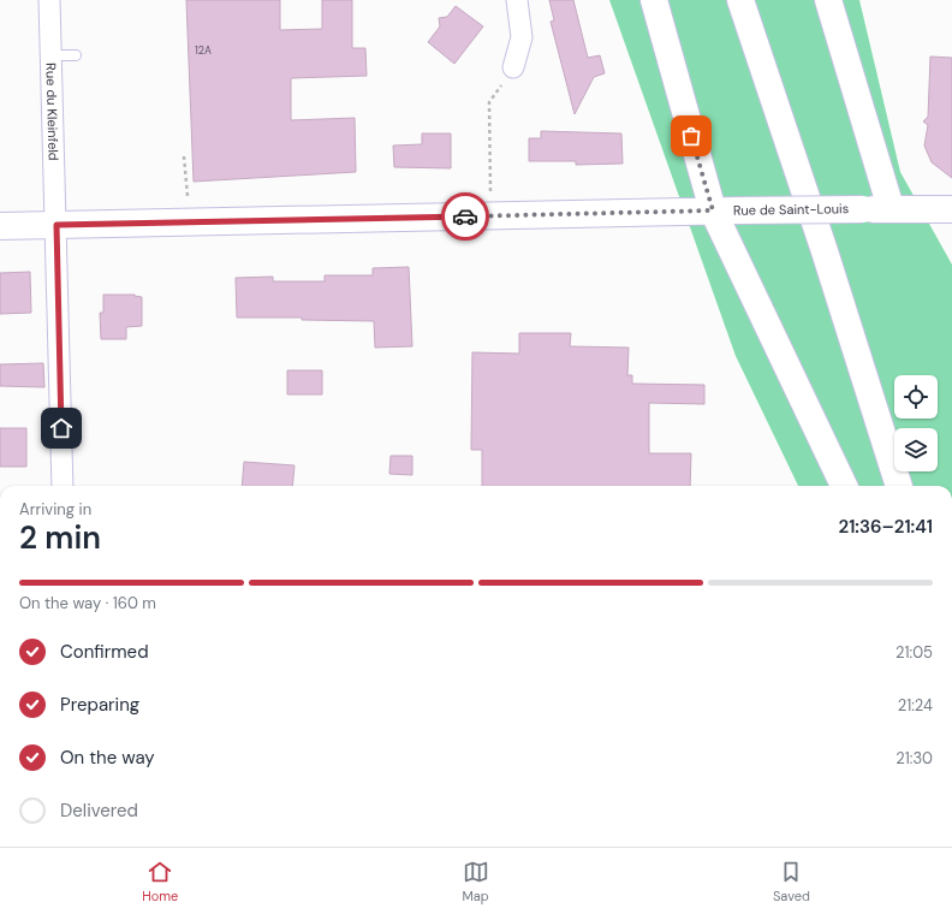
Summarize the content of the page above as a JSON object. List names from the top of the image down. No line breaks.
{"streets":{"main road":["Rue de Saint-Louis"],"street":["Rue du Kleinfeld"]},"crossings":[["Rue du Kleinfeld","Rue de Saint-Louis"]],"house_numbers":["12A"],"page":{"heading":["2 min","Arriving in","21:36–21:41"],"bar":"On the way · 160 m","list":[["Confirmed","21:05"],["Preparing","21:24"],["On the way","21:30"],"Delivered"],"tabs":["Home","Map","Saved"]}}
